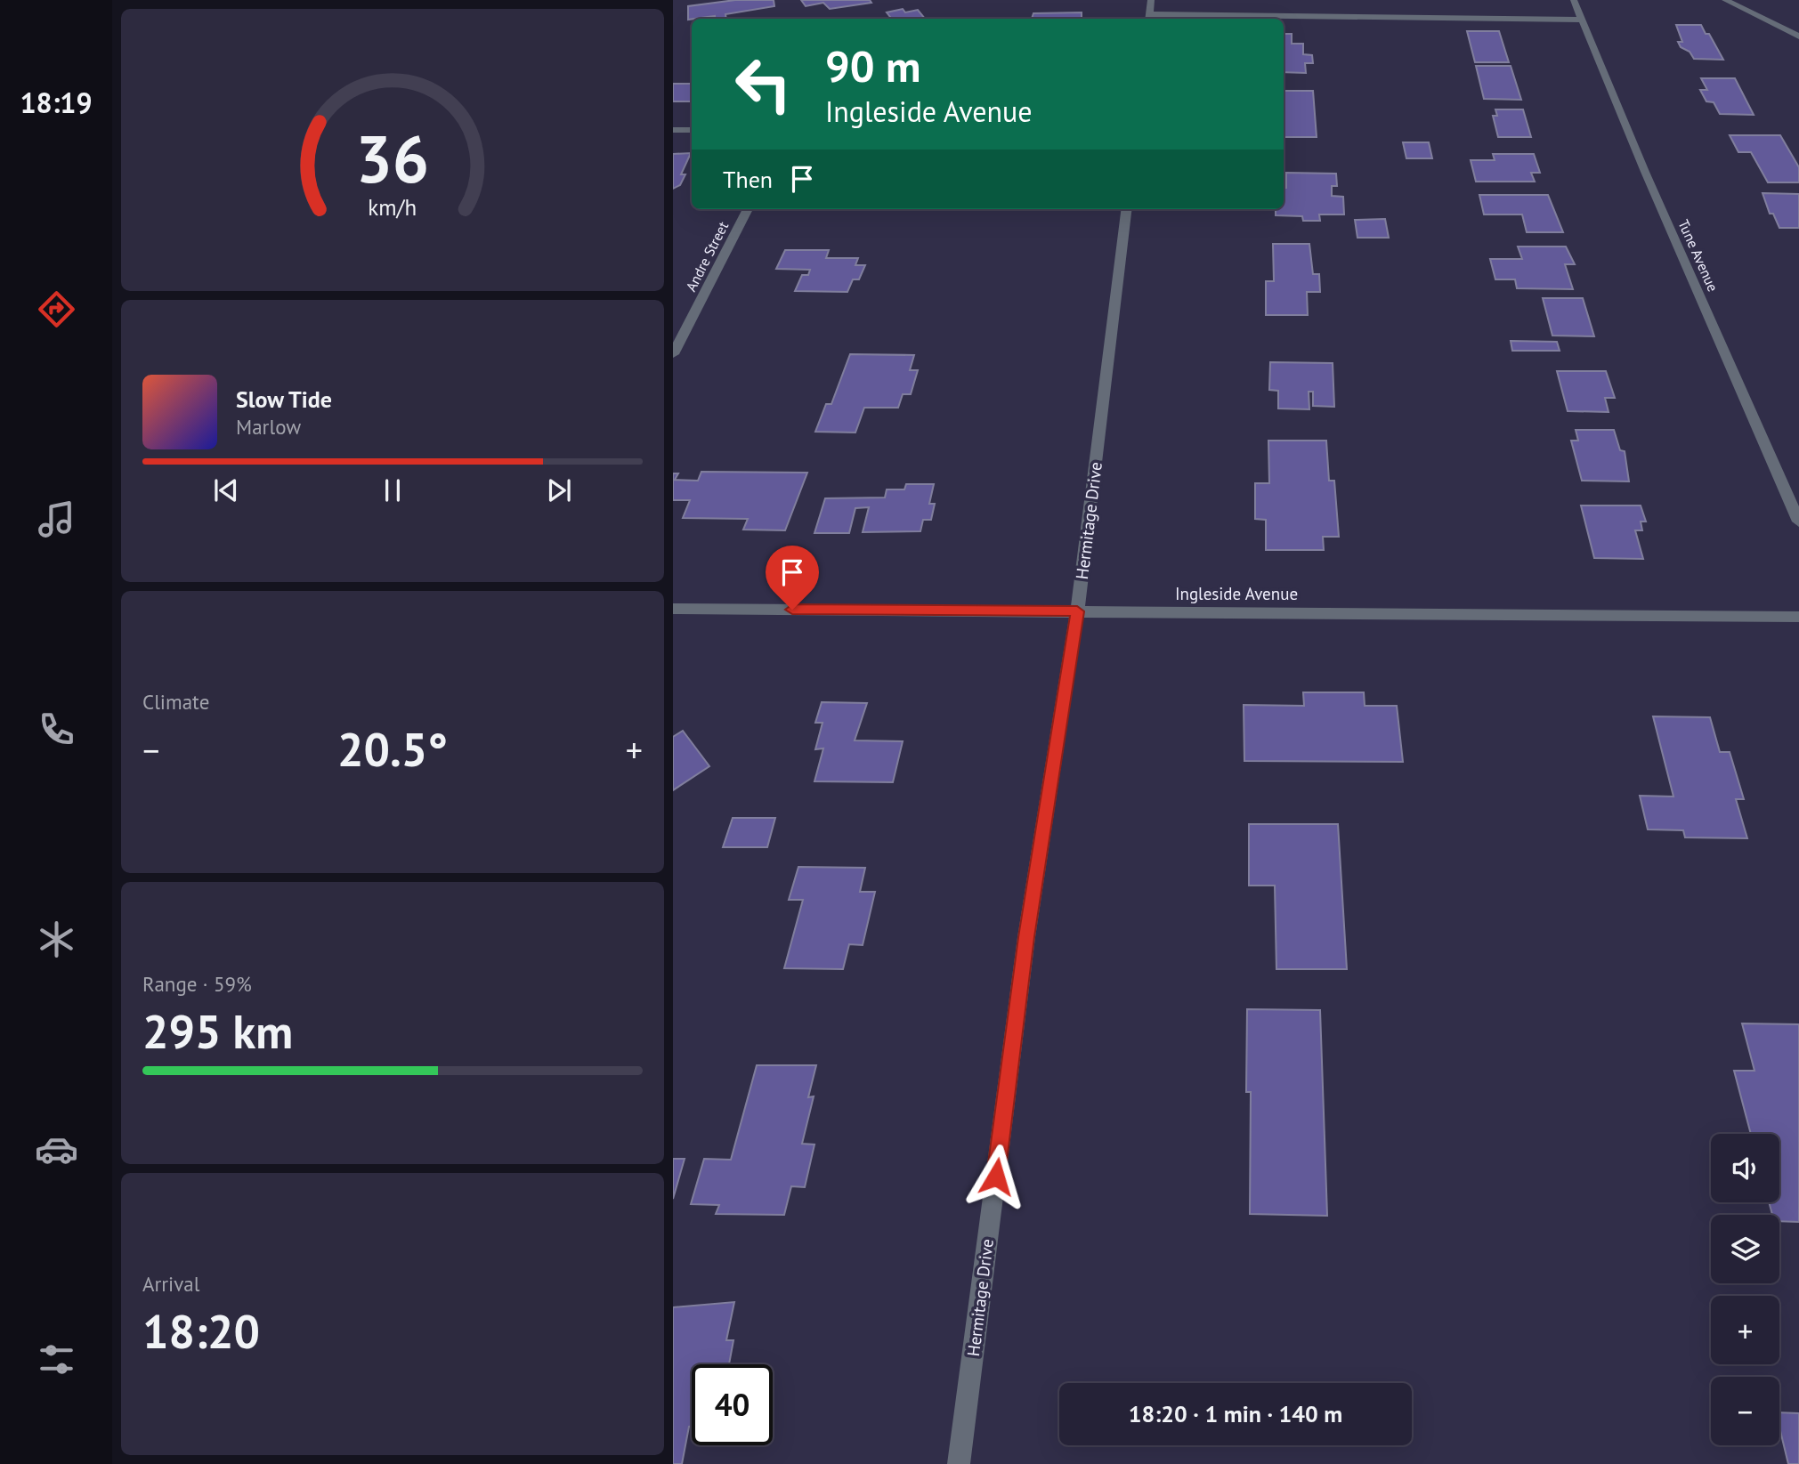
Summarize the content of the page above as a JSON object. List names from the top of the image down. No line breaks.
{"streets":{"street":["Tune Avenue","Andre Street","Hermitage Drive","Ingleside Avenue"]},"crossings":[["Hermitage Drive","Ingleside Avenue"]],"page":{"tabs":"18:19","turn":["90 m","Ingleside Avenue"],"then":"Then","song":["Slow Tide","Marlow"],"tile":["Climate",["Range · 59%","295 km"],["Arrival","18:20"]],"heat":["−","20.5°","+"],"map_buttons":["+","−"],"limit":"40","trip":"18:20 · 1 min · 140 m","gauge":["36","km/h"]}}
